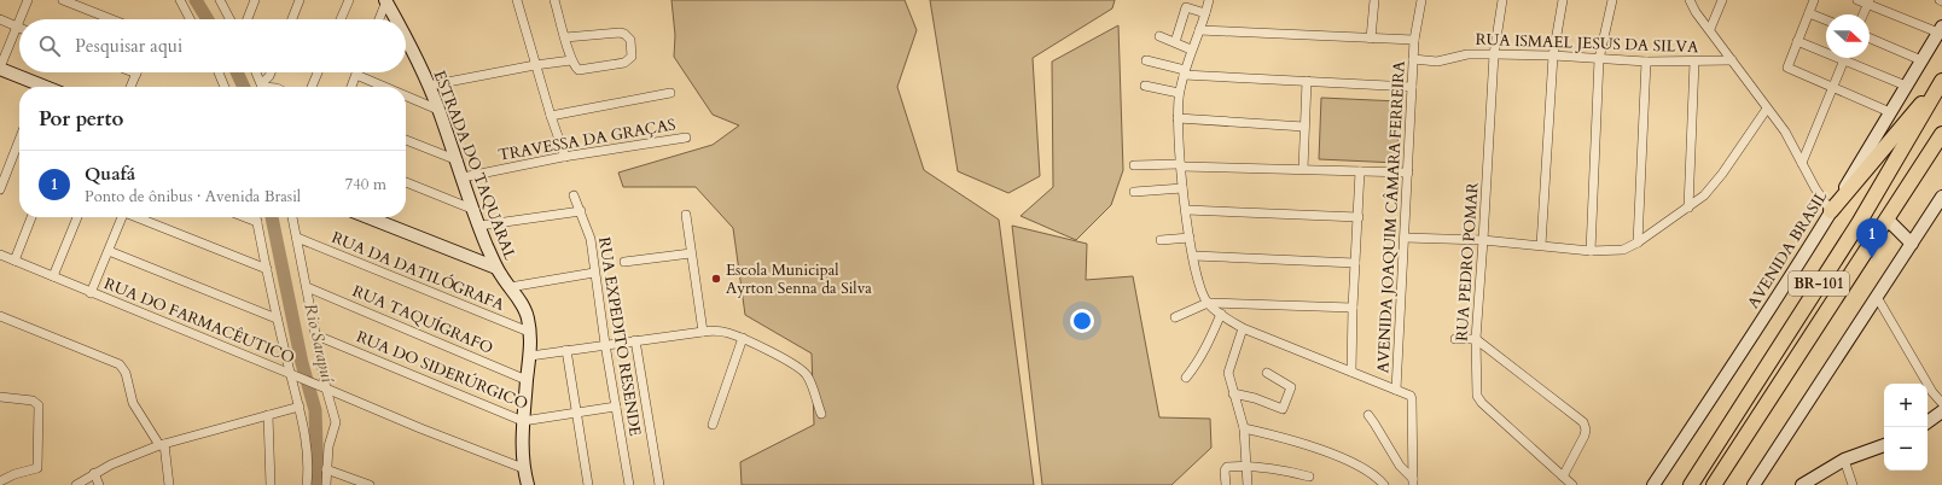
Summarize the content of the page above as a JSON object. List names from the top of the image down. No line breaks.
{"streets":{"highway":["BR-101"],"street":["RUA ISMAEL JESUS DA SILVA","TRAVESSA DA GRAÇAS","ESTRADA DO TAQUARAL","AVENIDA JOAQUIM CÂMARA FERREIRA","AVENIDA BRASIL","RUA PEDRO POMAR","RUA DA DATILÓGRAFA","RUA TAQUÍGRAFO","RUA DO FARMACÊUTICO","RUA EXPEDITO RESENDE","RUA DO SIDERÚRGICO"]},"crossings":[["RUA ISMAEL JESUS DA SILVA","AVENIDA JOAQUIM CÂMARA FERREIRA"],["RUA ISMAEL JESUS DA SILVA","RUA PEDRO POMAR"],["TRAVESSA DA GRAÇAS","ESTRADA DO TAQUARAL"],["ESTRADA DO TAQUARAL","RUA DA DATILÓGRAFA"],["ESTRADA DO TAQUARAL","RUA TAQUÍGRAFO"],["ESTRADA DO TAQUARAL","RUA DO FARMACÊUTICO"],["ESTRADA DO TAQUARAL","RUA DO SIDERÚRGICO"],["RUA EXPEDITO RESENDE","RUA DO SIDERÚRGICO"]],"water":["Rio Sarapuí"],"places":["Escola Municipal Ayrton Senna da Silva"],"north":"right","page":{"search":"Pesquisar aqui","heading":"Por perto","list":[{"mark":"1","name":"Quafá","note":"Ponto de ônibus · Avenida Brasil","value":"740 m"}],"pins":"1","map_buttons":["+","−"]}}
